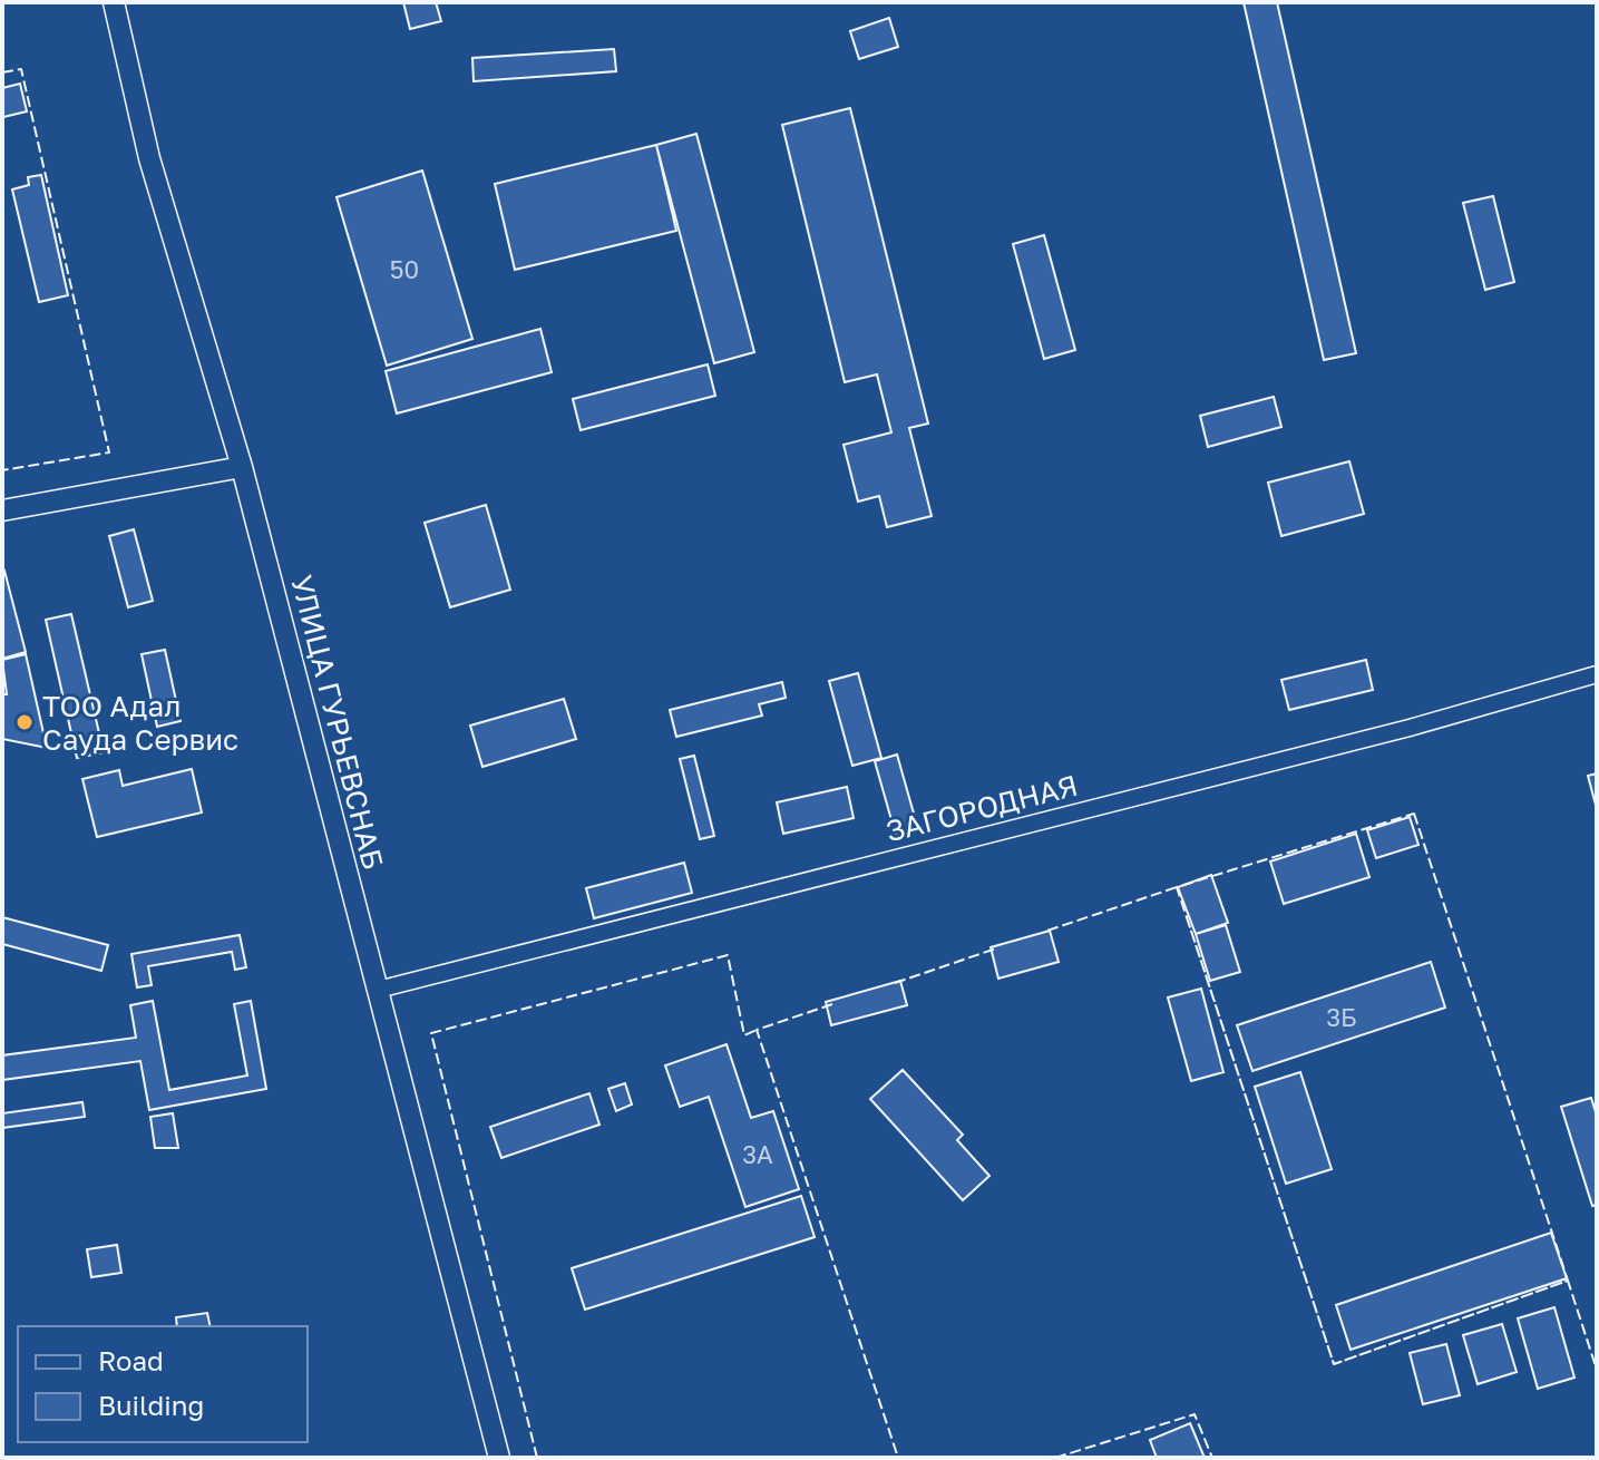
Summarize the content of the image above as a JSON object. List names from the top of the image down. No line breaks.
{"streets":{"street":["УЛИЦА ГУРЬЕВСНАБ","ЗАГОРОДНАЯ"]},"crossings":[["УЛИЦА ГУРЬЕВСНАБ","ЗАГОРОДНАЯ"]],"places":["ТОО Адал Сауда Сервис"],"house_numbers":["50","3Б","3А"],"legend":["Road","Building"]}
